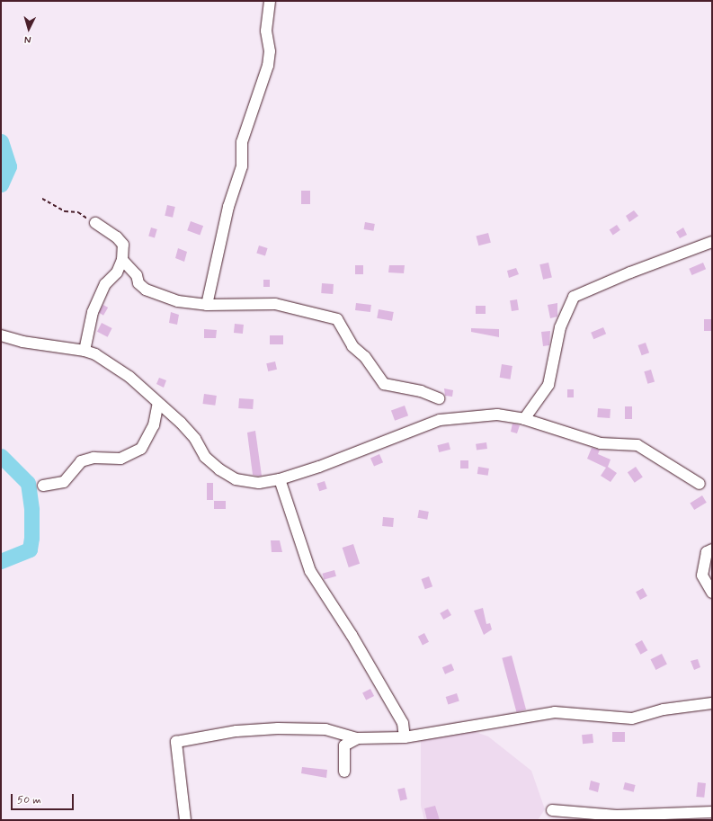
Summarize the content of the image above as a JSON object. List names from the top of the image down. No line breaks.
{"scale_bar":"50 m","north":"bottom"}
